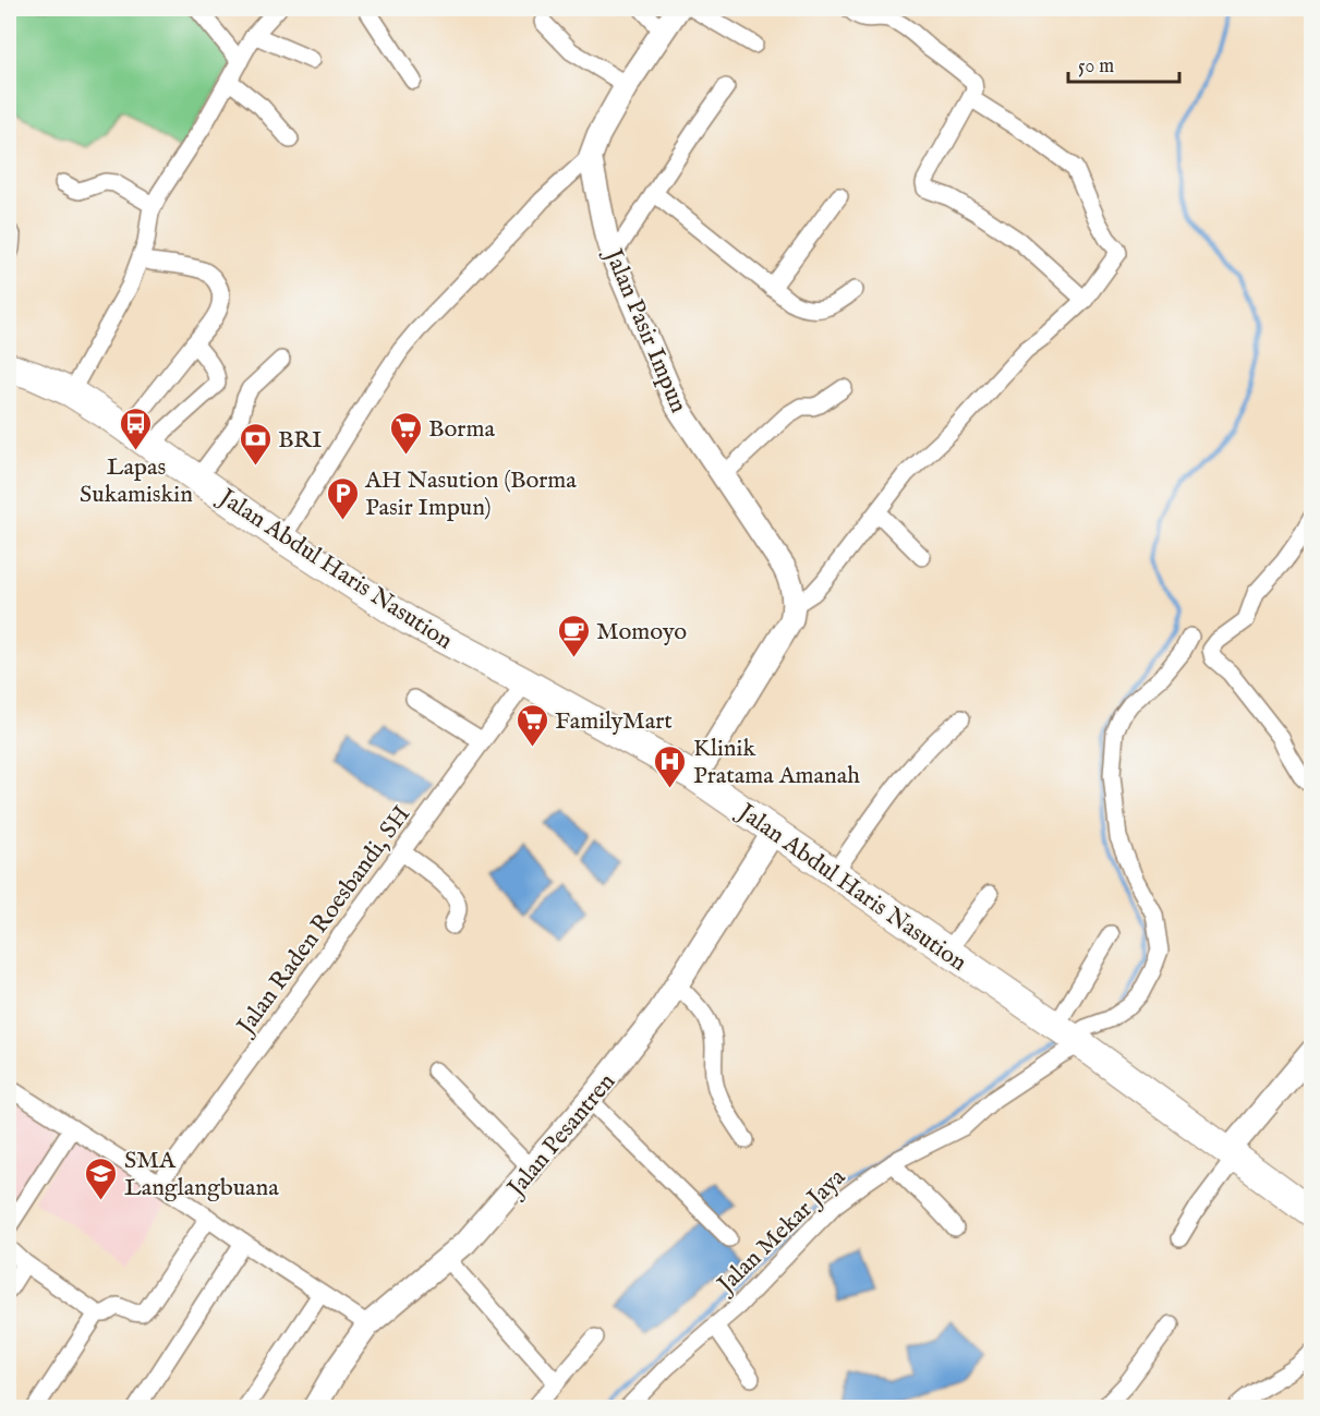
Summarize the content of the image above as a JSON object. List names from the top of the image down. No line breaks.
{"streets":{"highway":["Jalan Abdul Haris Nasution"],"street":["Jalan Pasir Impun","Jalan Raden Roesbandi, SH","Jalan Pesantren","Jalan Mekar Jaya"]},"crossings":[["Jalan Abdul Haris Nasution","Jalan Raden Roesbandi, SH"],["Jalan Abdul Haris Nasution","Jalan Pesantren"],["Jalan Abdul Haris Nasution","Jalan Mekar Jaya"]],"places":{"bus stop":["Lapas Sukamiskin"],"supermarket":["Borma","FamilyMart"],"bank":["BRI"],"parking":["AH Nasution (Borma Pasir Impun)"],"cafe":["Momoyo"],"hospital":["Klinik Pratama Amanah"],"school or university":["SMA Langlangbuana"]},"scale_bar":"50 m"}
